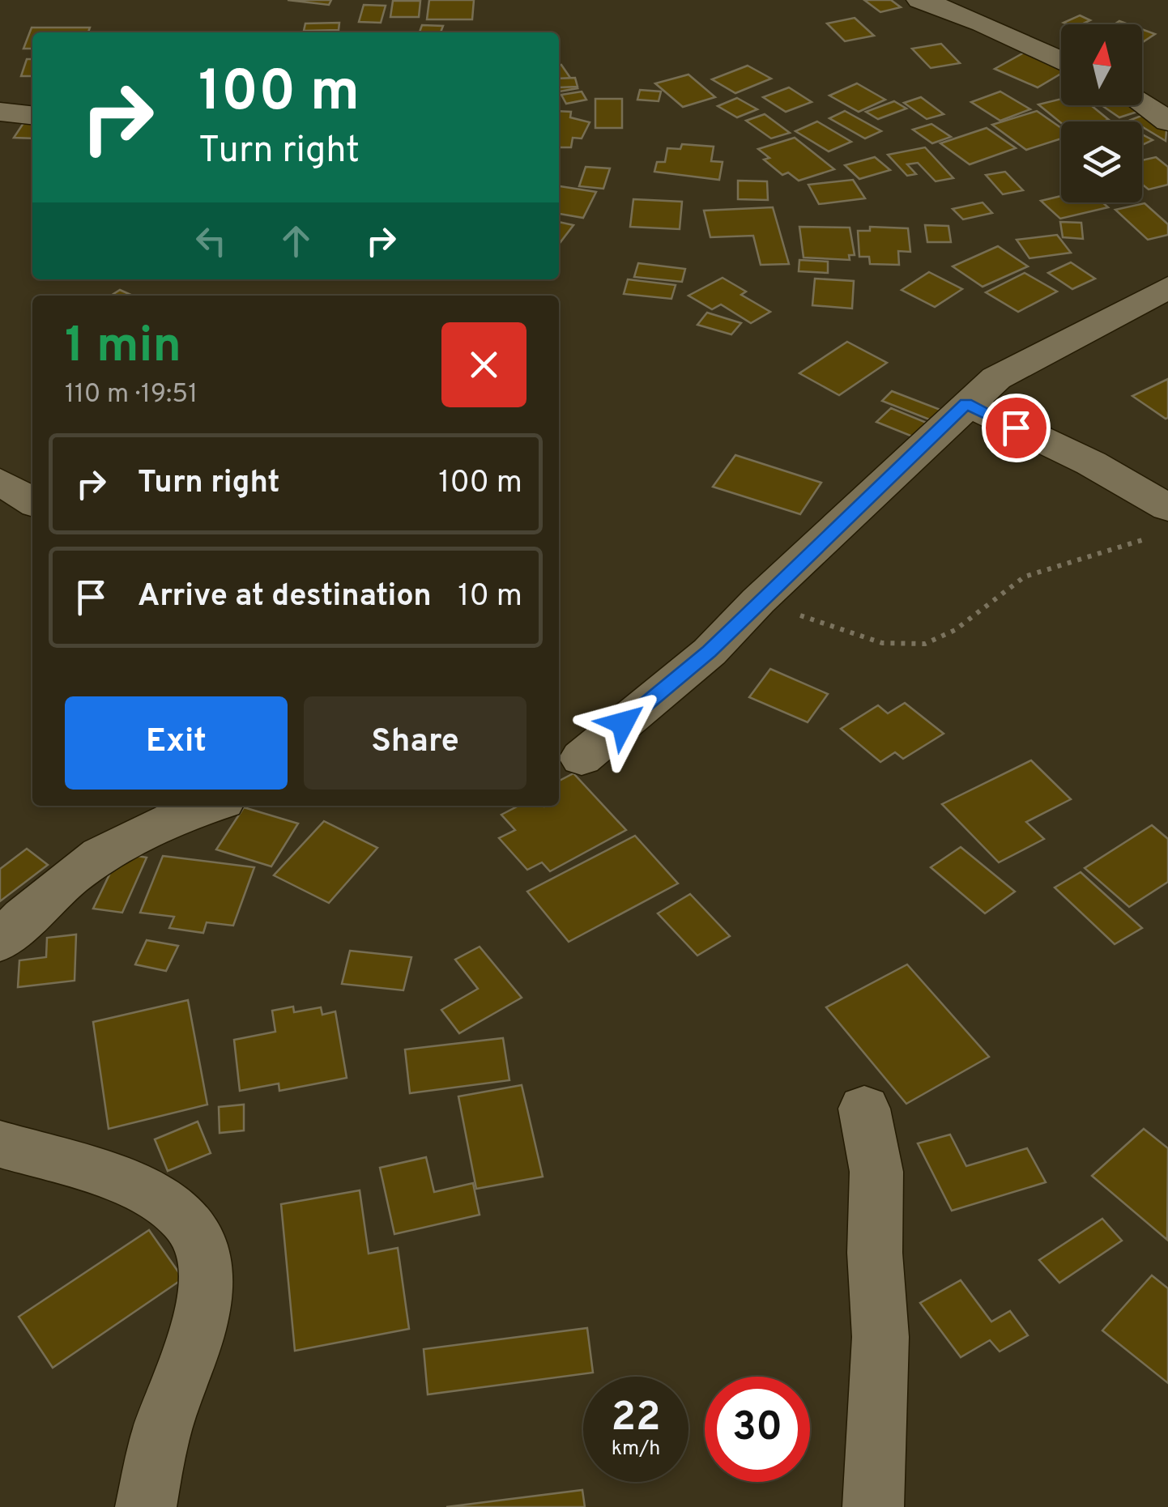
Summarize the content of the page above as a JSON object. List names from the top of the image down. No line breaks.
{"north":"top","page":{"turn":["100 m","Turn right"],"heading":["1 min","110 m · 19:51"],"list":[{"name":"Turn right","value":"100 m"},{"name":"Arrive at destination","value":"10 m"}],"buttons":["Exit","Share"],"speed":"22 km/h","limit":"30"}}
